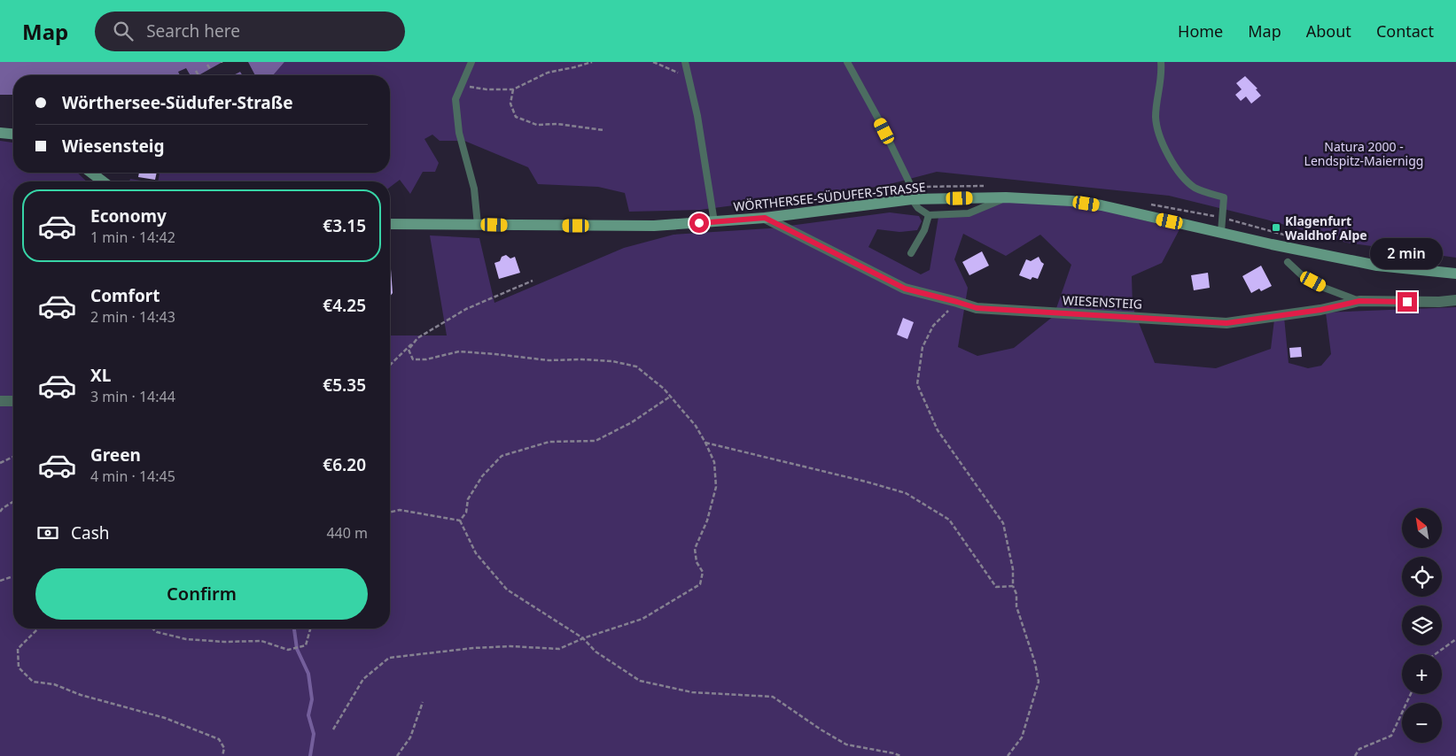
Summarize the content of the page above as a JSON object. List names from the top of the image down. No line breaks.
{"streets":{"main road":["WÖRTHERSEE-SÜDUFER-STRASSE"],"street":["WIESENSTEIG"]},"crossings":[["WÖRTHERSEE-SÜDUFER-STRASSE","WIESENSTEIG"]],"parks":["Natura 2000 - Lendspitz-Maiernigg"],"places":{"transit":["Klagenfurt Waldhof Alpe"]},"north":"top left","page":{"header":"Map","search":"Search here","nav":["Home","Map","About","Contact"],"banner":["Wörthersee-Südufer-Straße","Wiesensteig"],"list":[{"name":"Economy","note":"1 min · 14:42","value":"€3.15"},{"name":"Comfort","note":"2 min · 14:43","value":"€4.25"},{"name":"XL","note":"3 min · 14:44","value":"€5.35"},{"name":"Green","note":"4 min · 14:45","value":"€6.20"}],"bubble":"2 min","map_buttons":["+","−"],"pay":["Cash","440 m"],"buttons":"Confirm"}}
